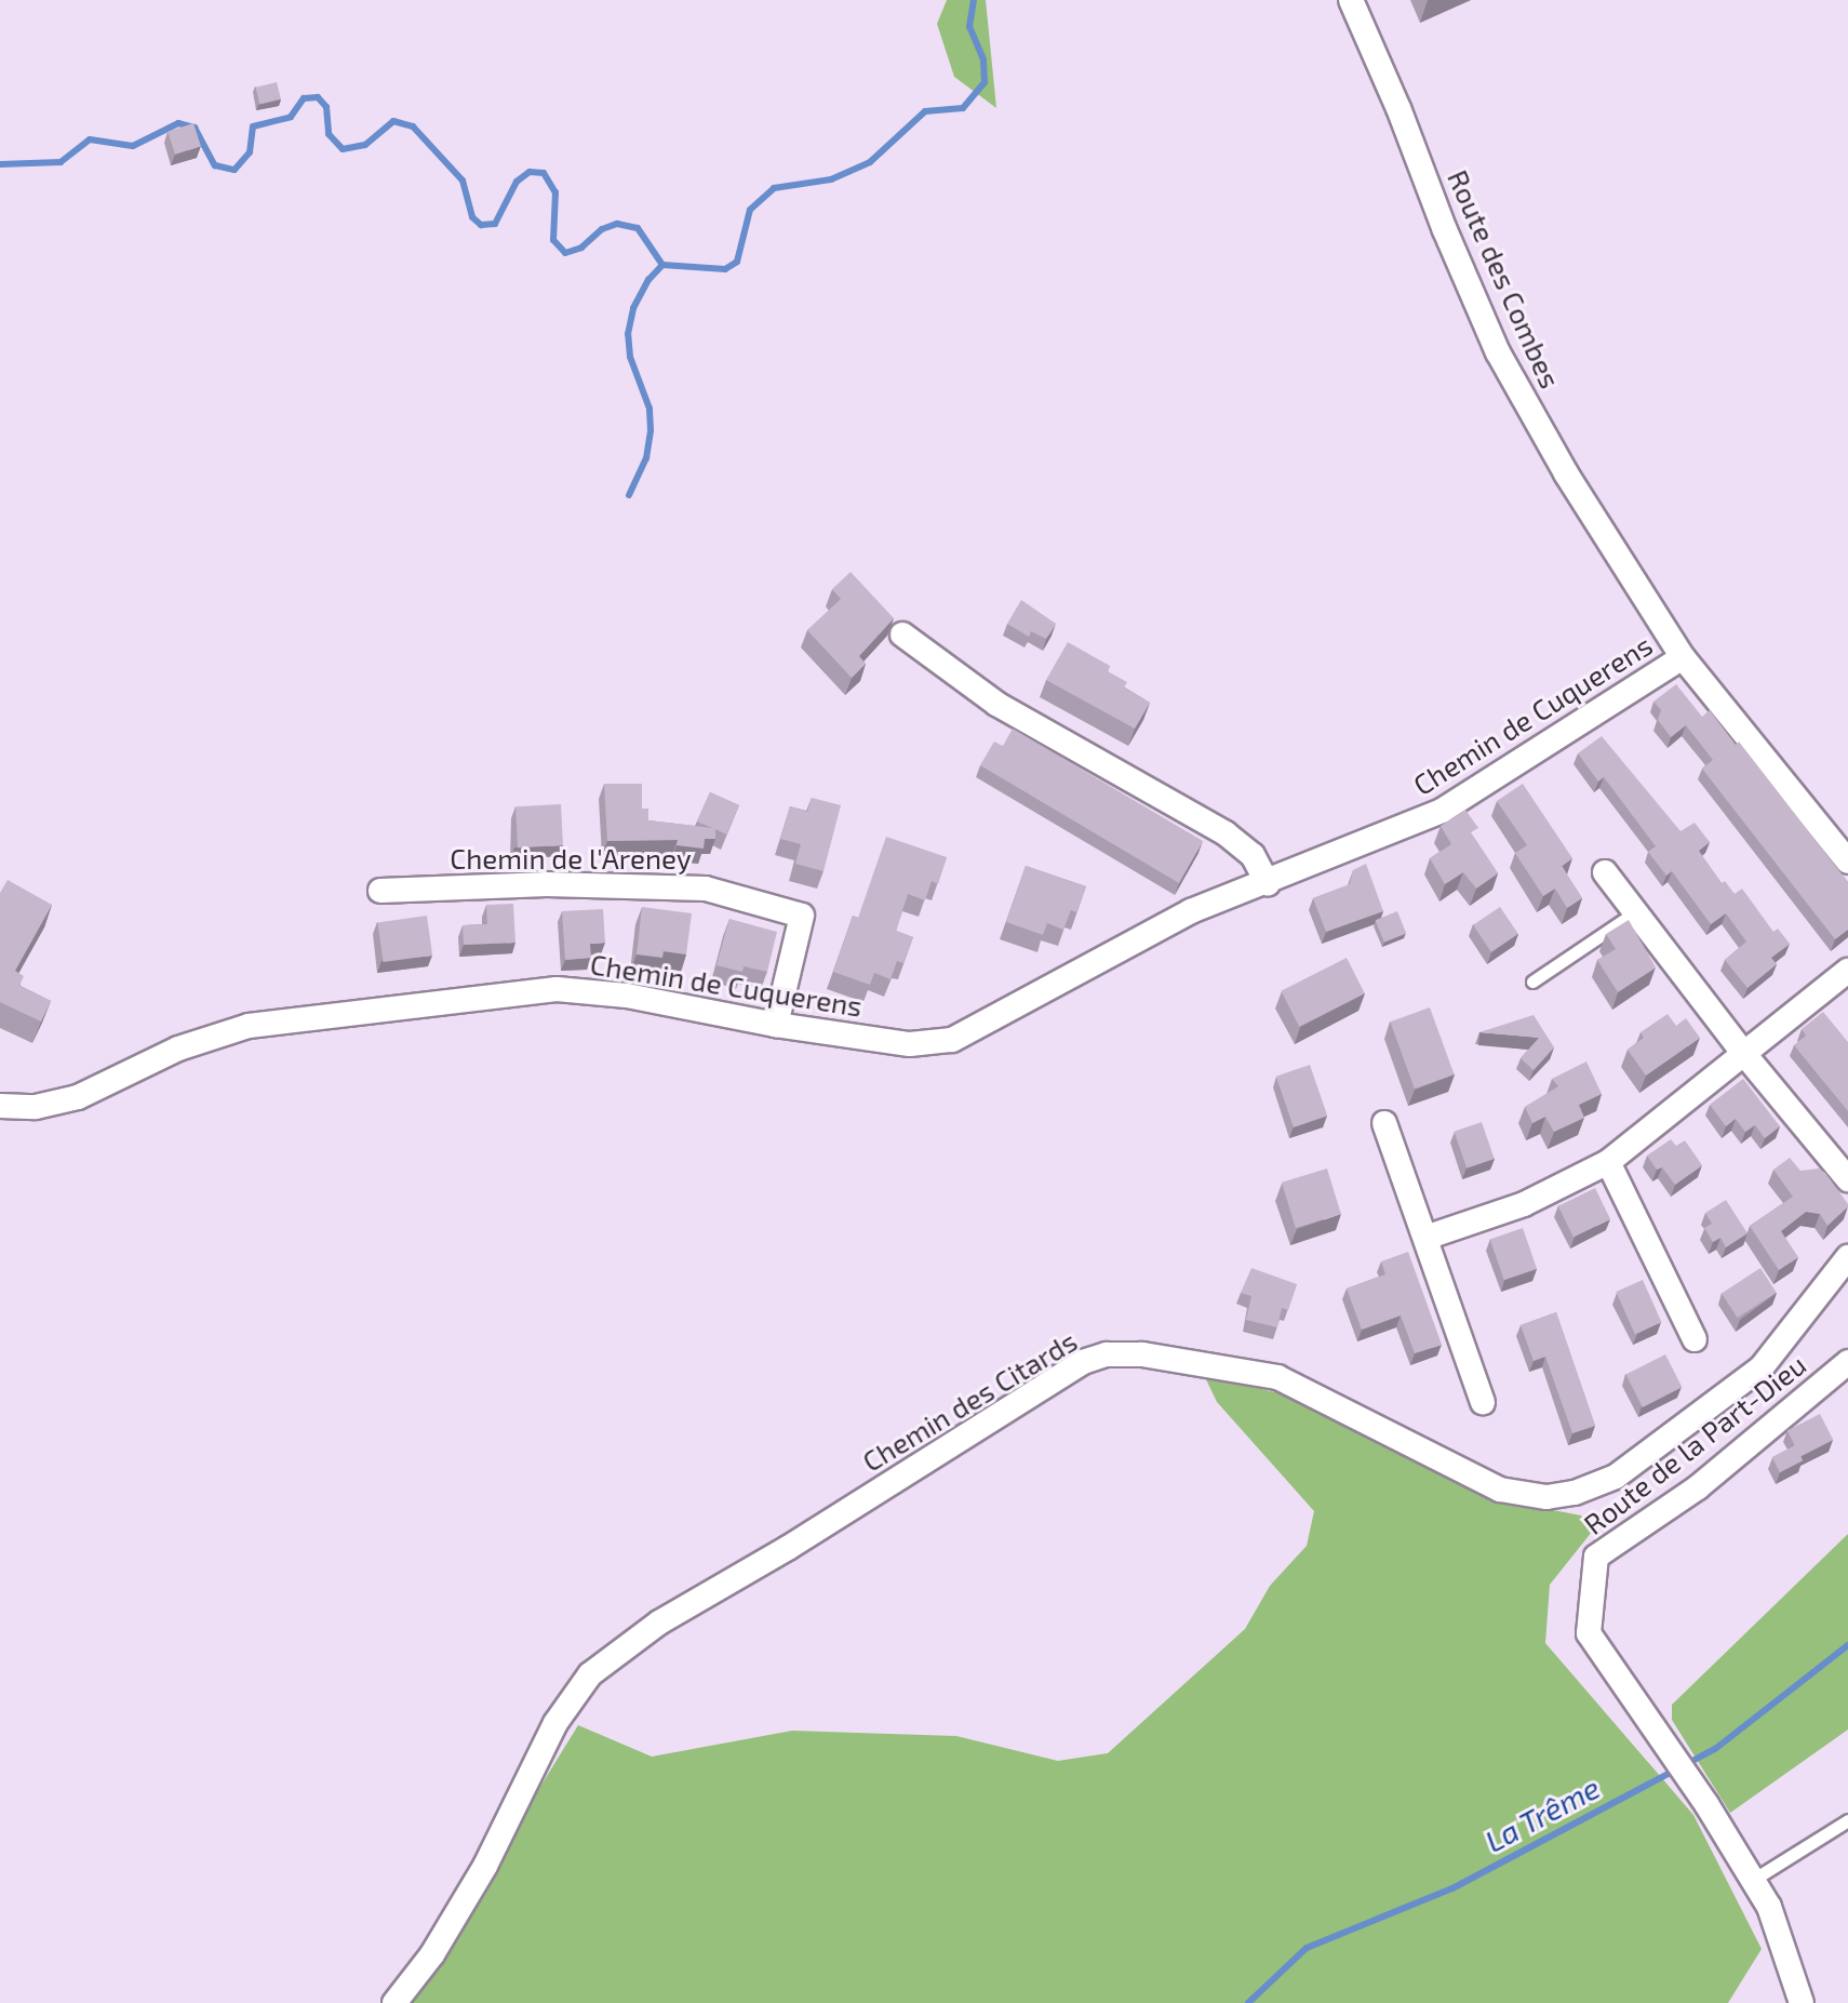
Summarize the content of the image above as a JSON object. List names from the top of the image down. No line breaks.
{"streets":{"street":["Route des Combes","Chemin de Cuquerens","Chemin de l'Areney","Chemin des Citards","Route de la Part-Dieu"]},"crossings":[["Route des Combes","Chemin de Cuquerens"],["Chemin de Cuquerens","Chemin de l'Areney"]],"water":["La Trême"]}
